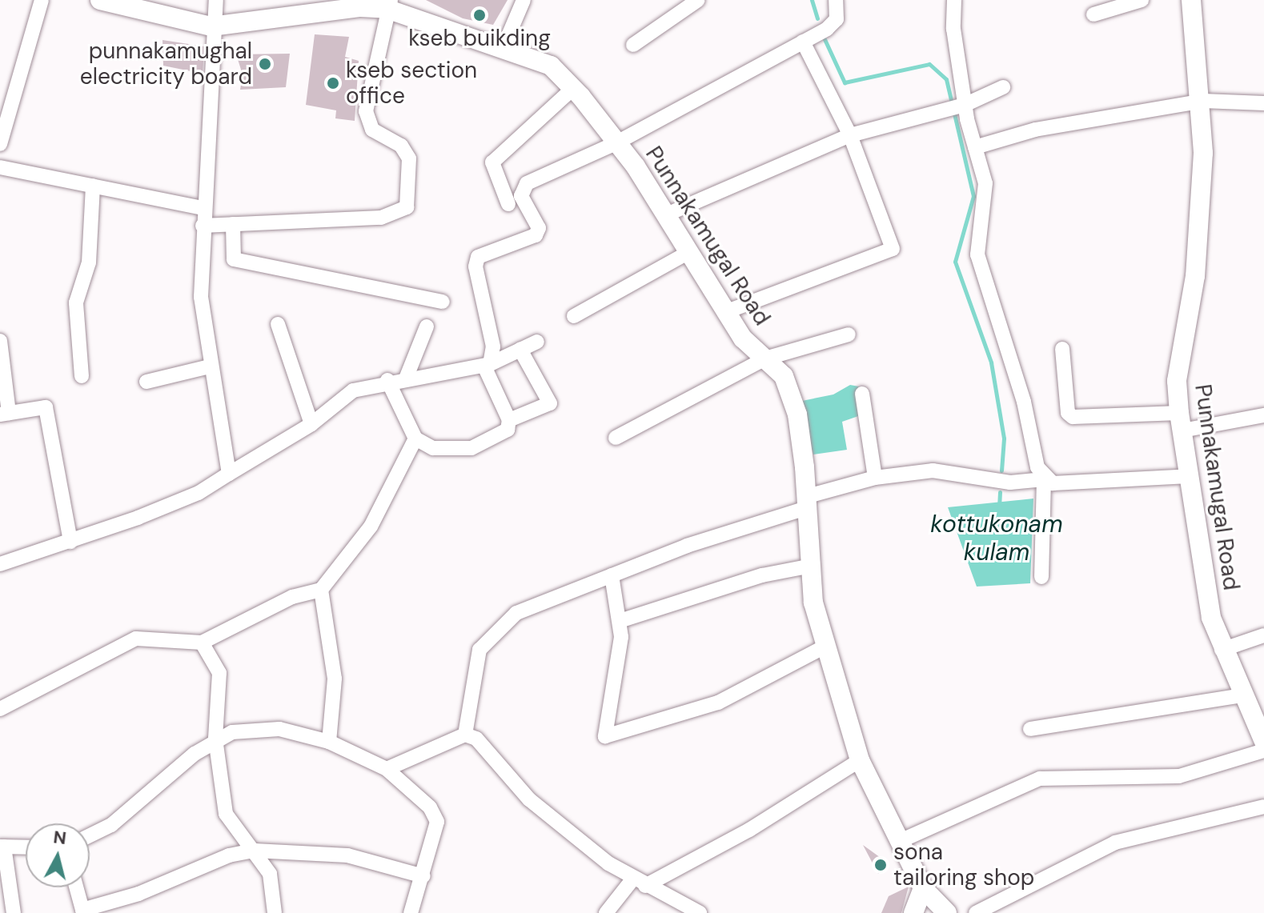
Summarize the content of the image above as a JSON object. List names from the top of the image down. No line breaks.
{"streets":{"street":["Punnakamugal Road"]},"water":["kottukonam kulam"],"places":["kseb buikding","punnakamughal electricity board","kseb section office","sona tailoring shop"],"north":"top"}
